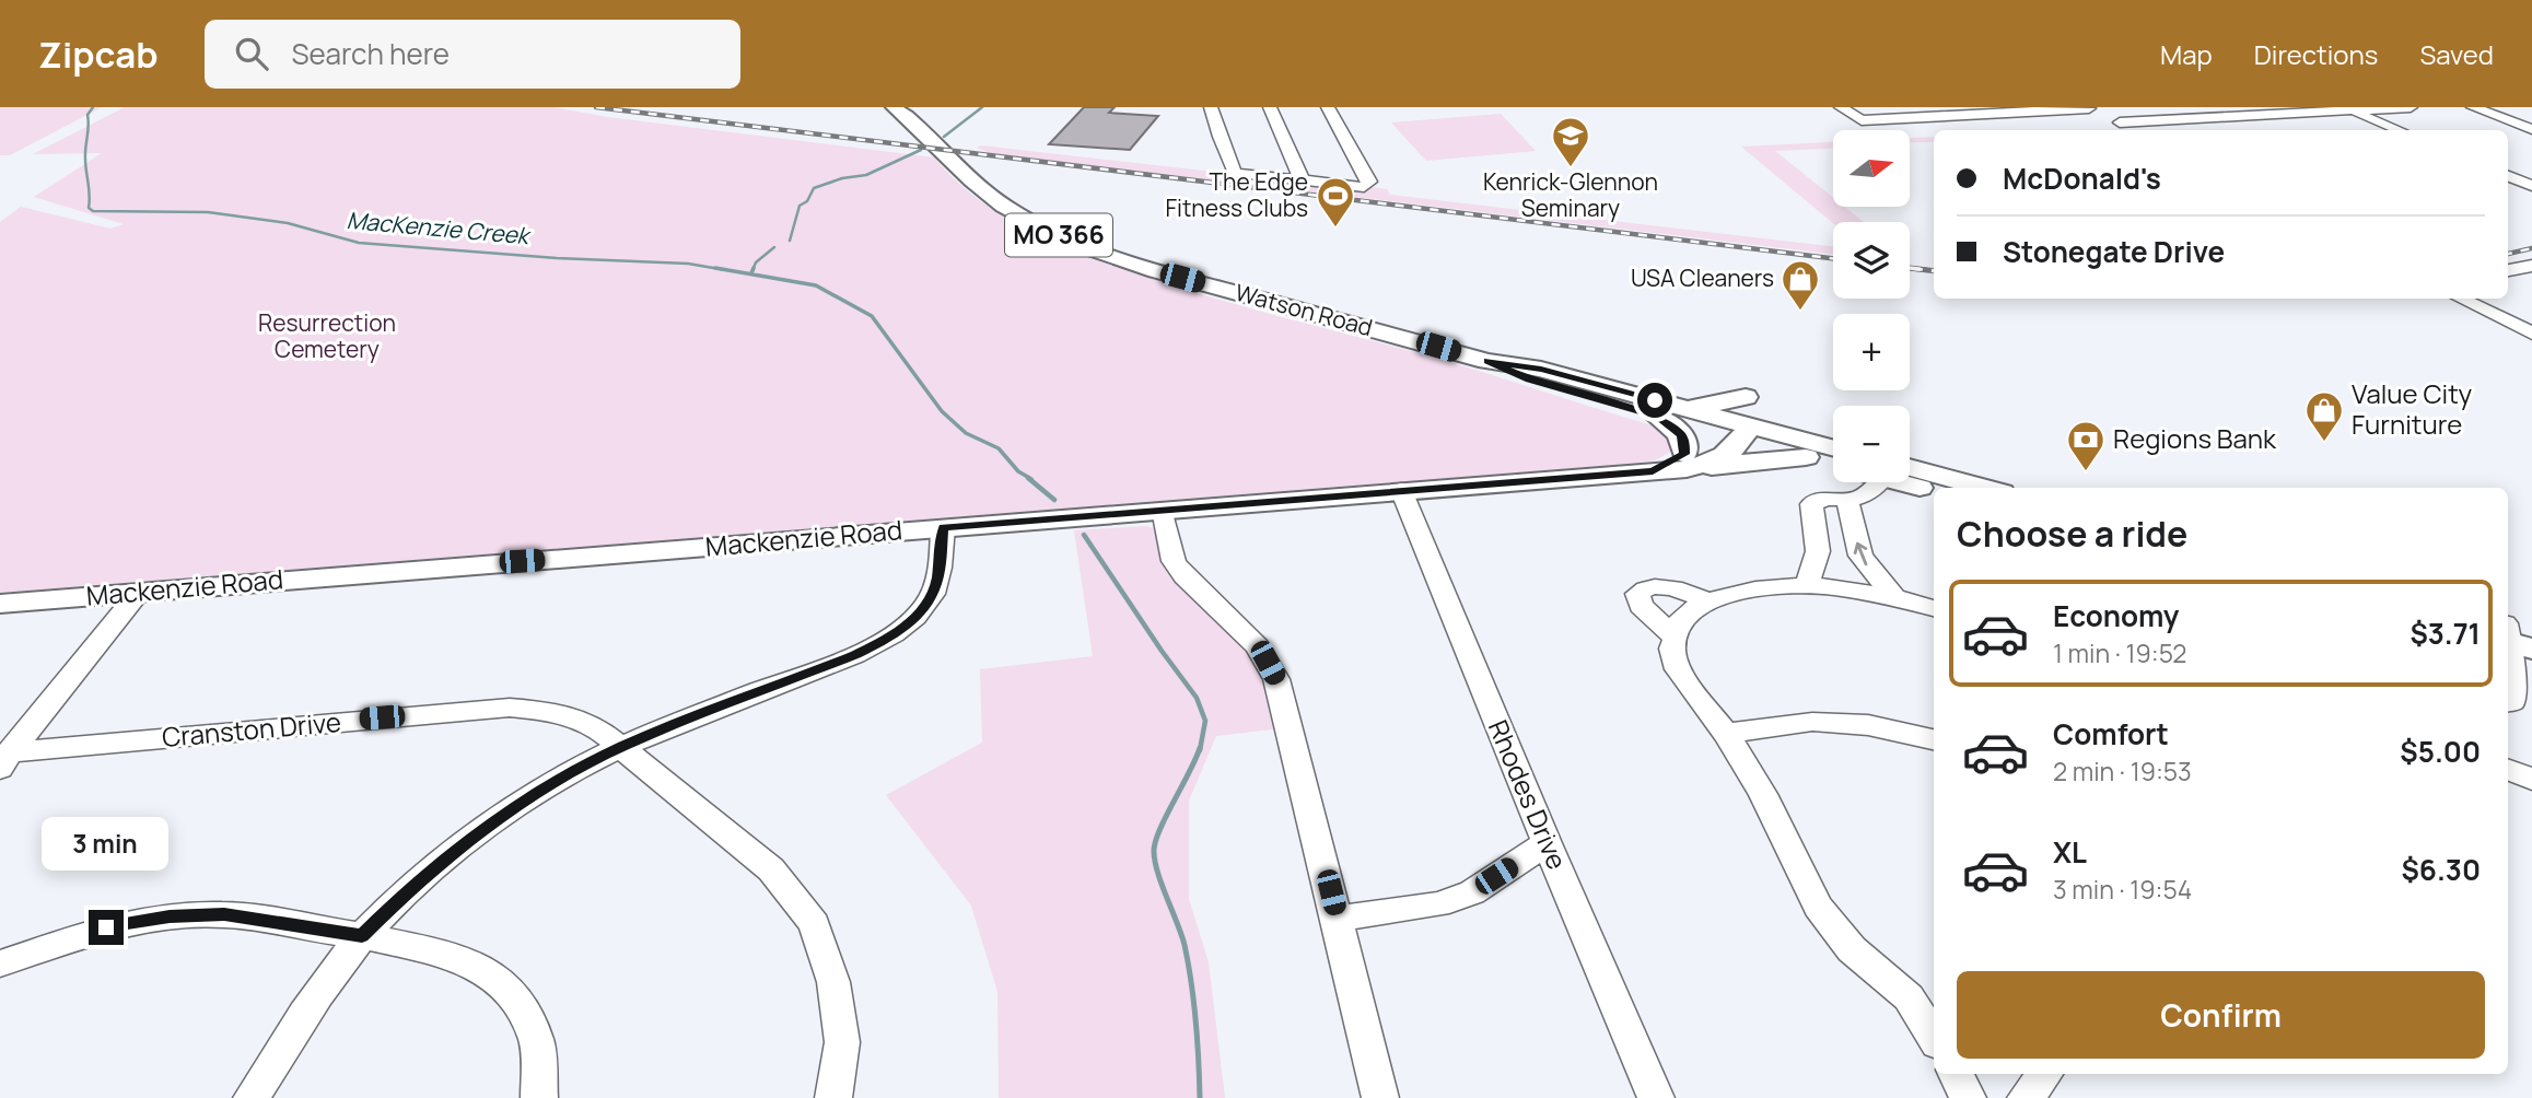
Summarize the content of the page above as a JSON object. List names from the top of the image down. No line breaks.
{"streets":{"main road":["MO 366","Watson Road","Mackenzie Road"],"street":["Cranston Drive","Rhodes Drive"]},"crossings":[["Watson Road","Mackenzie Road"],["Mackenzie Road","Rhodes Drive"]],"water":["MacKenzie Creek"],"parks":["Resurrection Cemetery"],"places":{"school or university":["Kenrick-Glennon Seminary"],"sports":["The Edge Fitness Clubs"],"shop":["USA Cleaners","Value City Furniture"],"bank":["Regions Bank"]},"north":"right","page":{"header":"Zipcab","search":"Search here","nav":["Map","Directions","Saved"],"map_buttons":["+","−"],"banner":["McDonald's","Stonegate Drive"],"heading":"Choose a ride","list":[{"name":"Economy","note":"1 min · 19:52","value":"$3.71"},{"name":"Comfort","note":"2 min · 19:53","value":"$5.00"},{"name":"XL","note":"3 min · 19:54","value":"$6.30"}],"bubble":"3 min","buttons":"Confirm"}}
